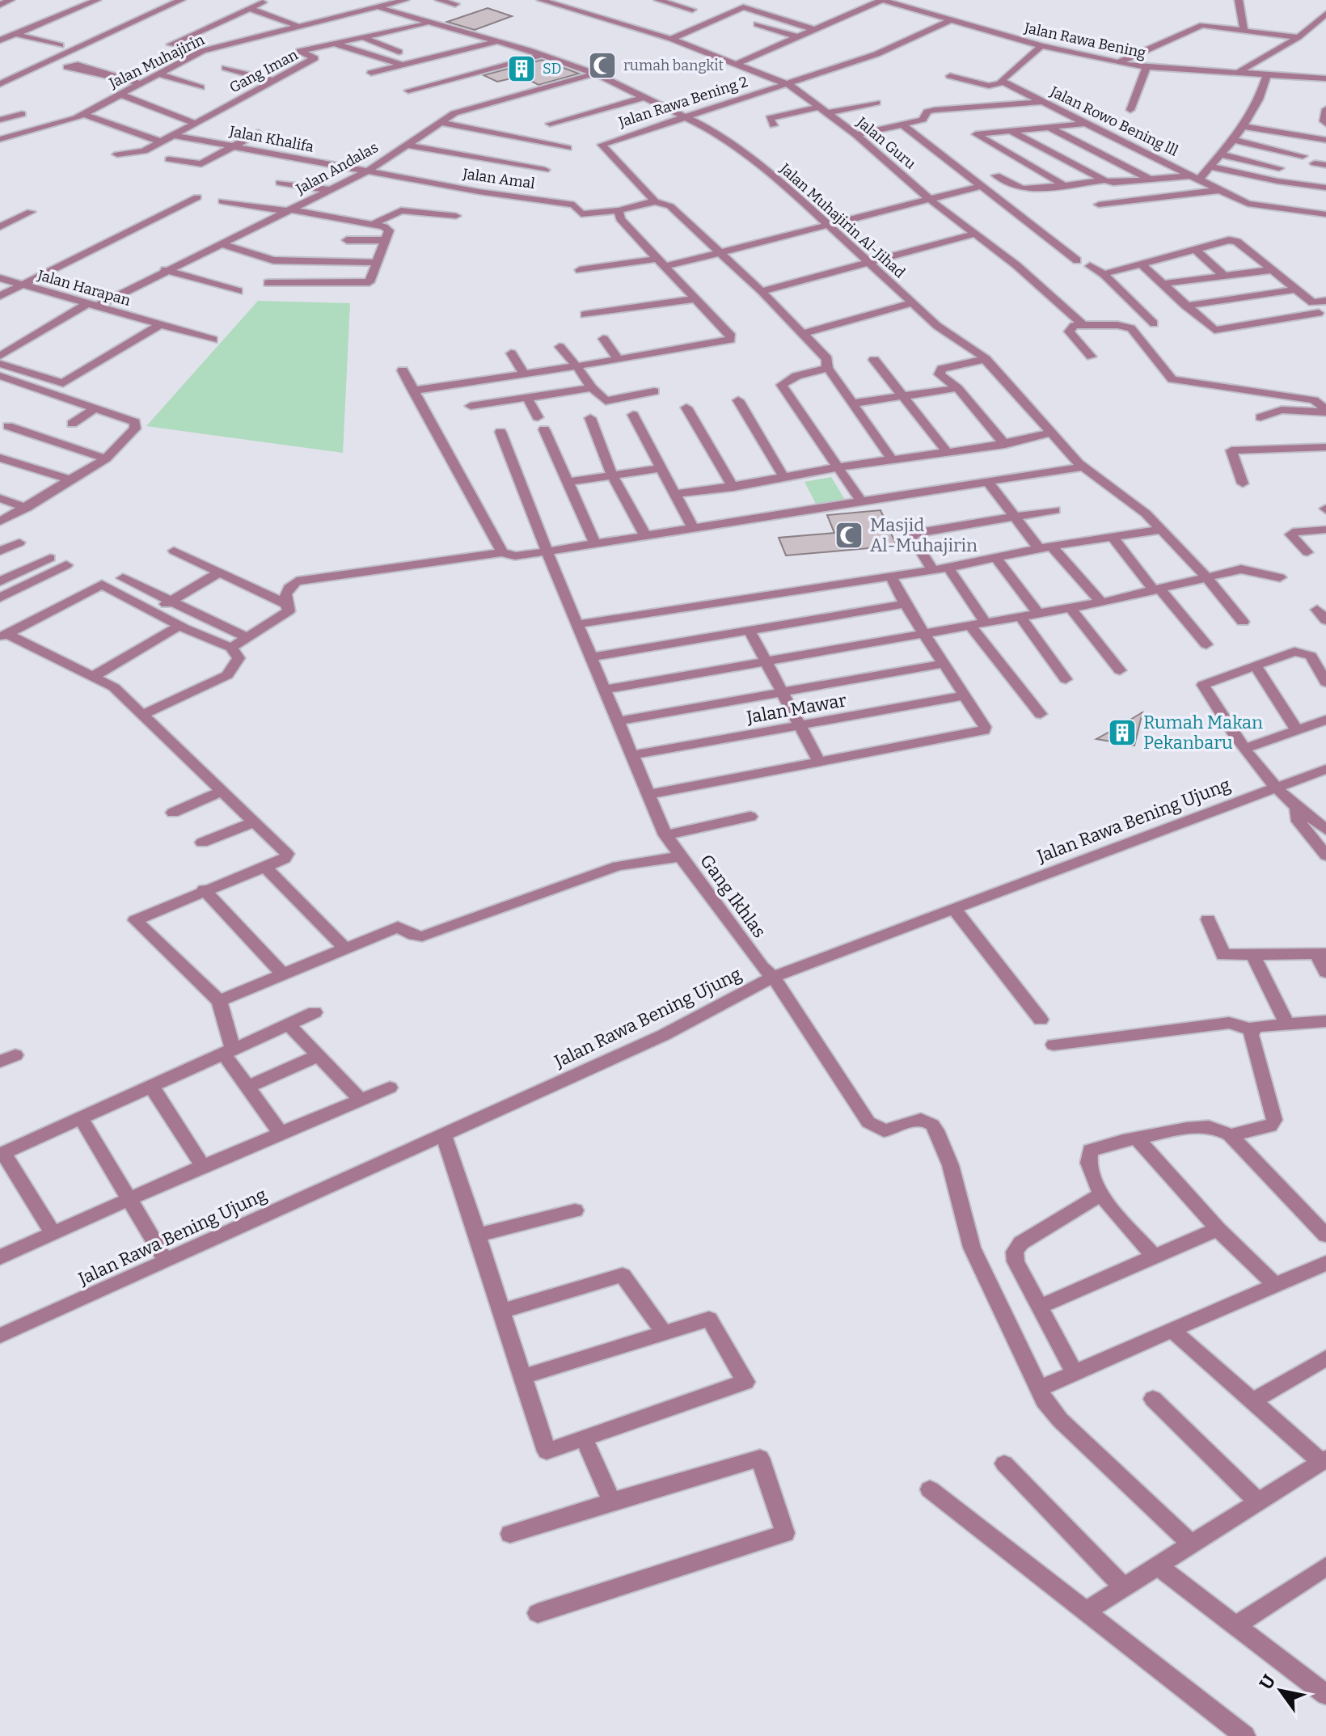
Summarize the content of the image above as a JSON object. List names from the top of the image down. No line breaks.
{"streets":{"street":["Jalan Rawa Bening","Jalan Muhajirin","Gang Iman","Jalan Rawa Bening 2","Jalan Rowo Bening lll","Jalan Khalifa","Jalan Guru","Jalan Andalas","Jalan Amal","Jalan Muhajirin Al-Jihad","Jalan Harapan","Jalan Mawar","Jalan Rawa Bening Ujung","Gang Ikhlas"]},"crossings":[["Jalan Rawa Bening","Jalan Rawa Bening 2"],["Jalan Muhajirin","Jalan Muhajirin Al-Jihad"],["Gang Iman","Jalan Khalifa"],["Gang Iman","Jalan Muhajirin Al-Jihad"],["Jalan Rawa Bening 2","Jalan Guru"],["Jalan Rawa Bening 2","Jalan Muhajirin Al-Jihad"],["Jalan Khalifa","Jalan Andalas"],["Jalan Khalifa","Jalan Amal"],["Jalan Andalas","Jalan Amal"],["Jalan Andalas","Jalan Muhajirin Al-Jihad"],["Jalan Andalas","Jalan Harapan"],["Jalan Mawar","Gang Ikhlas"],["Jalan Rawa Bening Ujung","Gang Ikhlas"]],"places":{"mosque":["rumah bangkit","Masjid Al-Muhajirin"],"building":["SD","Rumah Makan Pekanbaru"]},"north":"top left"}
